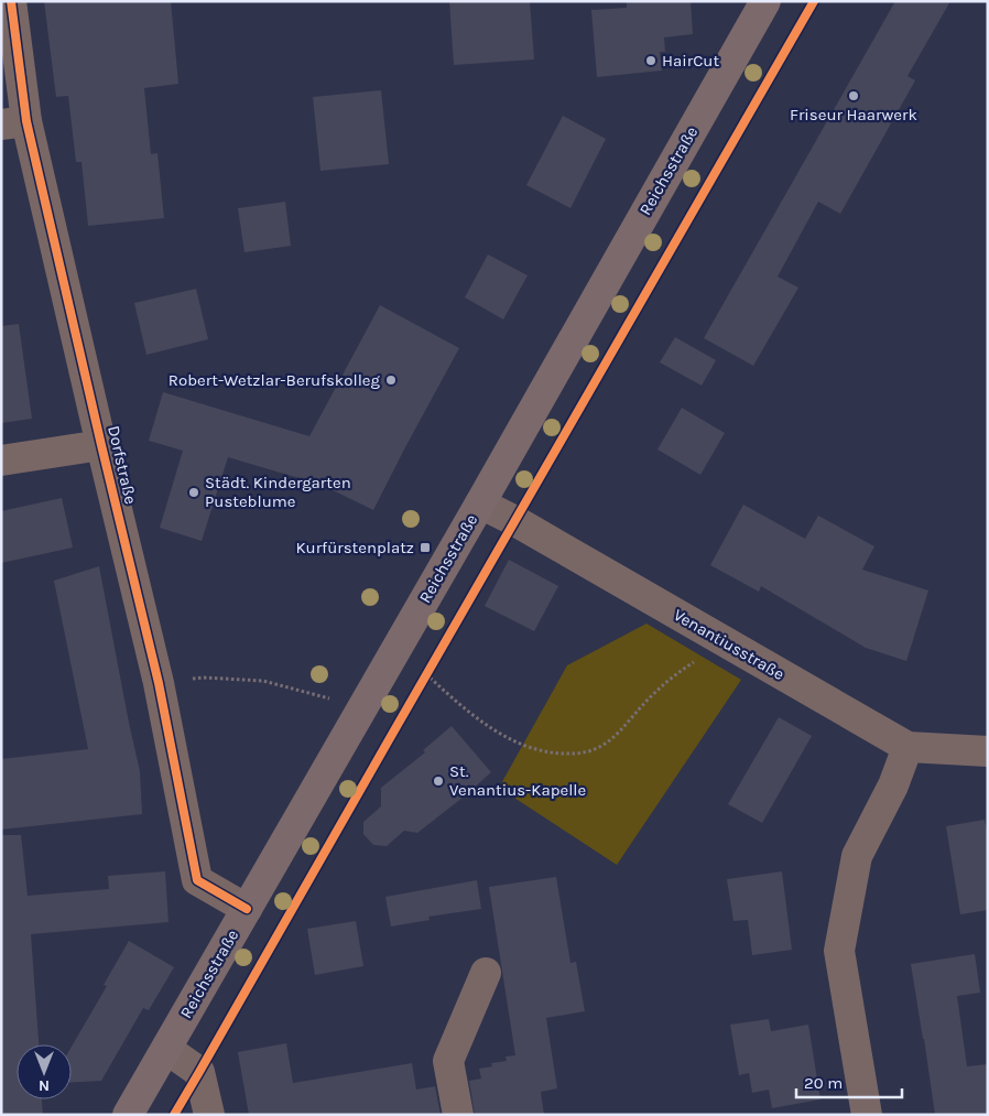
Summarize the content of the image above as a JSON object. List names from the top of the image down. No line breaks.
{"streets":{"main road":["Reichsstraße"],"street":["Dorfstraße","Venantiusstraße"]},"crossings":[["Reichsstraße","Dorfstraße"],["Reichsstraße","Venantiusstraße"]],"places":{"other":["HairCut","Friseur Haarwerk","Robert-Wetzlar-Berufskolleg","Städt. Kindergarten Pusteblume","St. Venantius-Kapelle"],"transit":["Kurfürstenplatz"]},"scale_bar":"20 m","north":"bottom"}
